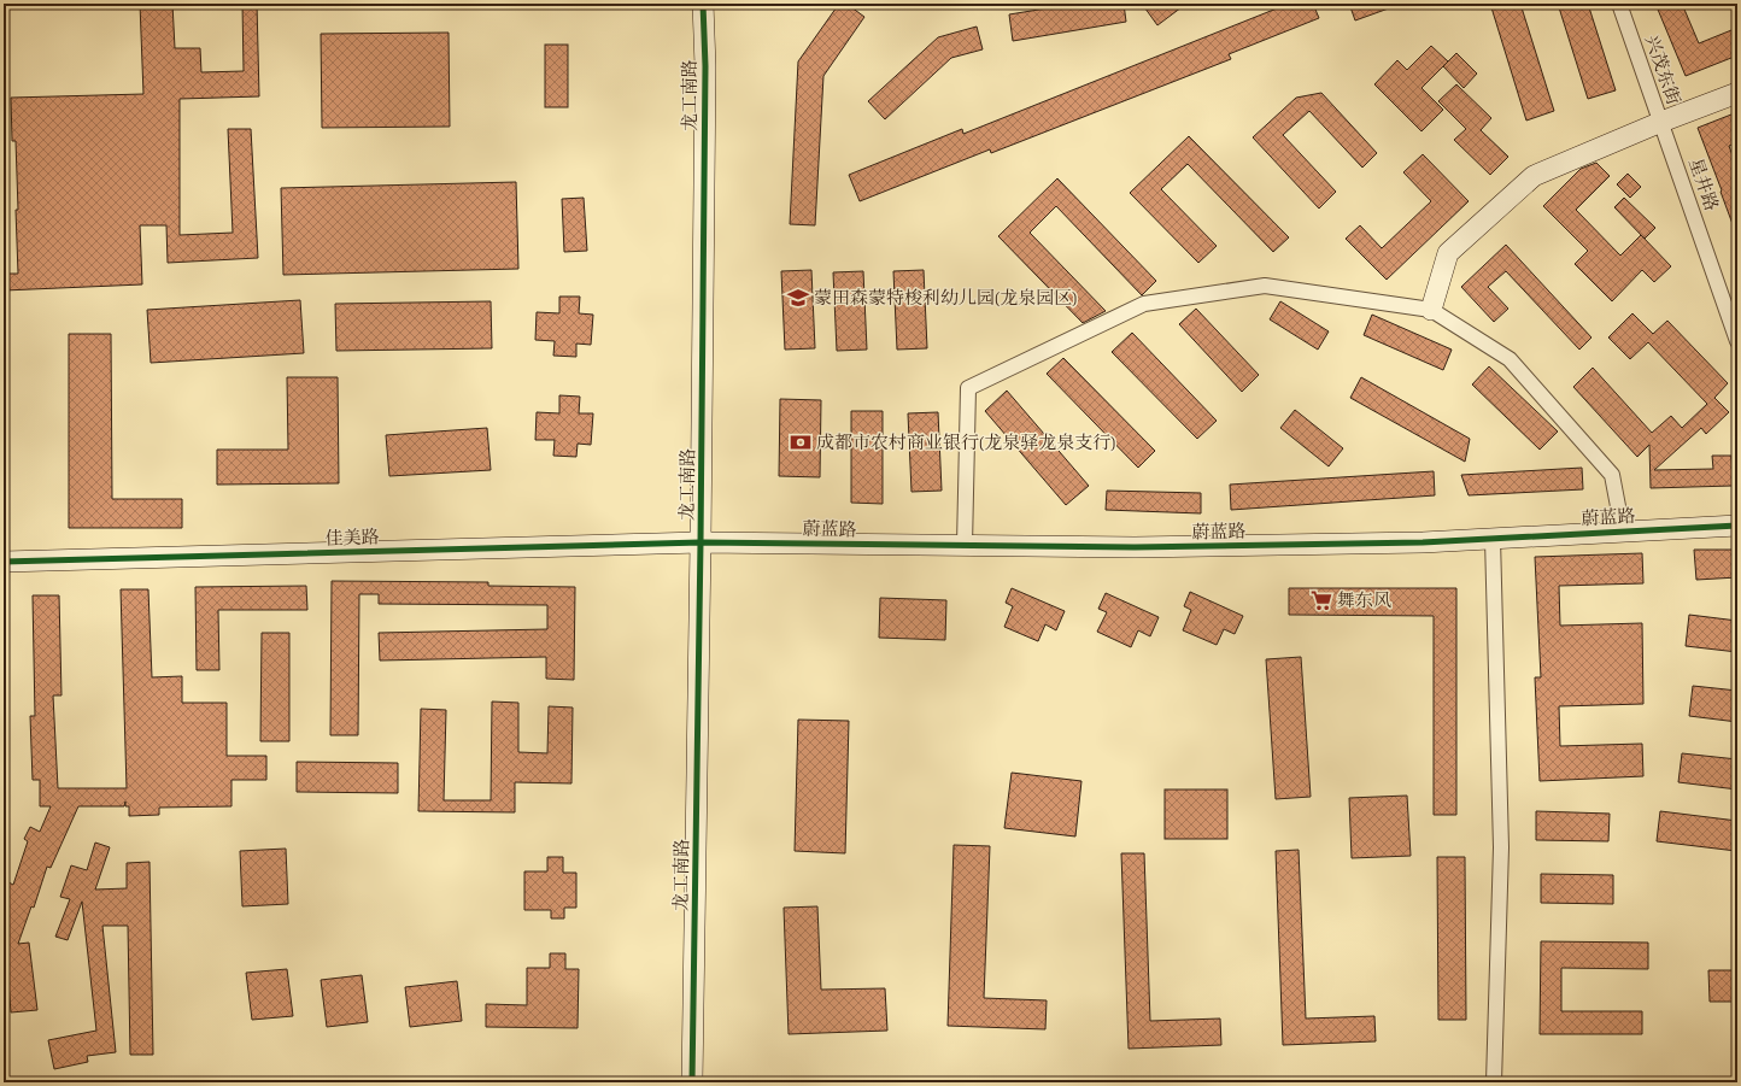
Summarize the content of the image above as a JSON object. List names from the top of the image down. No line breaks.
{"streets":{"street":["兴茂东街","龙工南路","星井路","蔚蓝路","佳美路"]},"crossings":[["兴茂东街","星井路"],["龙工南路","蔚蓝路"],["龙工南路","佳美路"],["蔚蓝路","佳美路"]],"places":{"school or university":["蒙田森蒙特梭利幼儿园(龙泉园区)"],"bank":["成都市农村商业银行(龙泉驿龙泉支行)"],"supermarket":["舞东风"]}}
